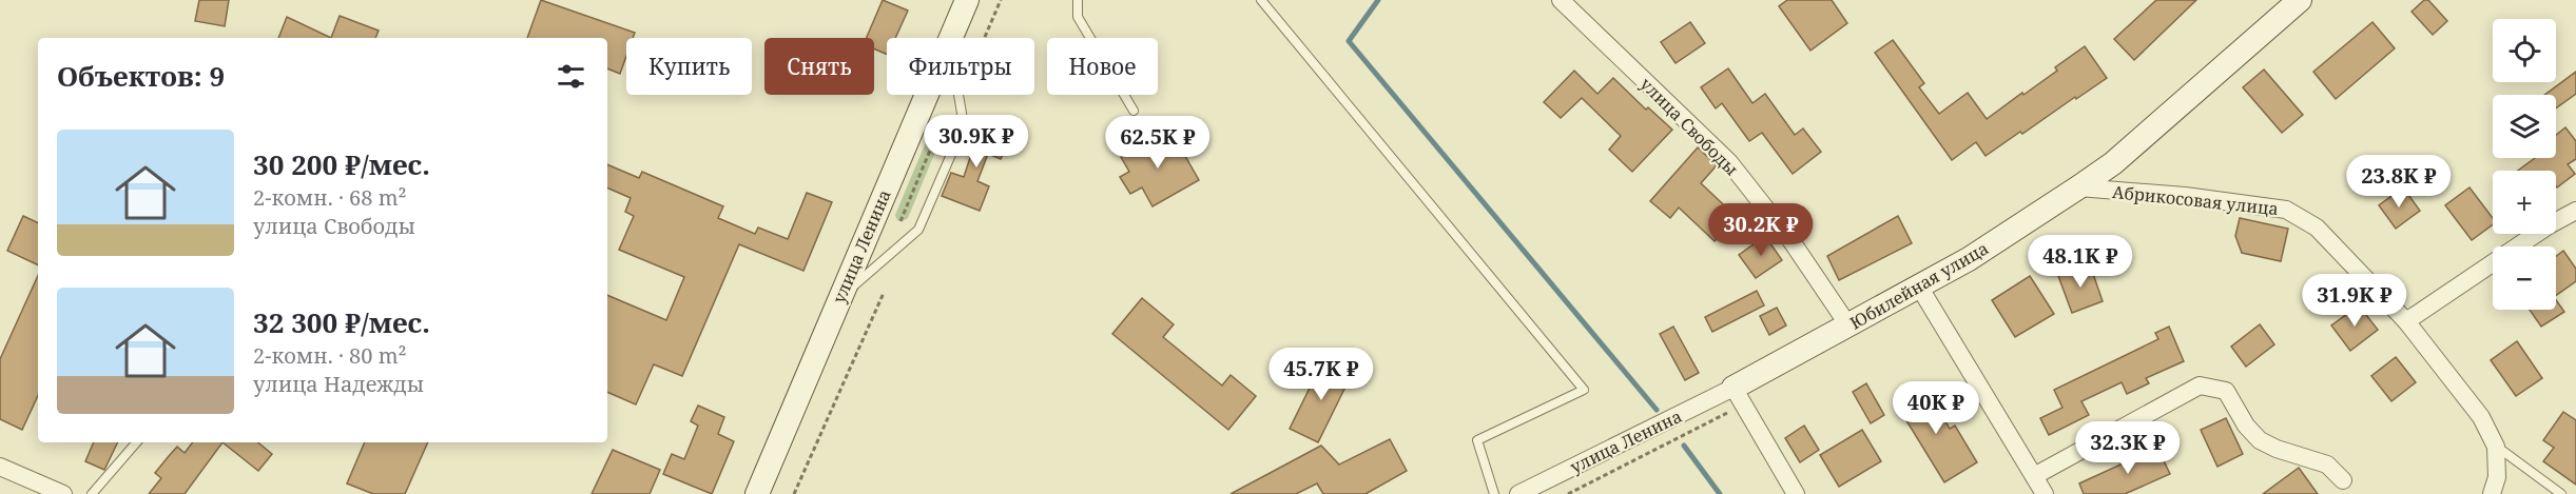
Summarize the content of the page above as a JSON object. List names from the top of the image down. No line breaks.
{"streets":{"street":["улица Свободы","Абрикосовая улица","улица Ленина","Юбилейная улица"]},"crossings":[["улица Свободы","Юбилейная улица"],["Абрикосовая улица","Юбилейная улица"],["улица Ленина","Юбилейная улица"]],"page":{"map_buttons":["+","−"],"chip":["Купить","Снять","Фильтры","Новое"],"heading":"Объектов: 9","list":[{"name":"30 200 ₽/мес.","note":"2-комн. · 68 m² · улица Свободы"},{"name":"32 300 ₽/мес.","note":"2-комн. · 80 m² · улица Надежды"}],"price":["30.9K ₽","62.5K ₽","23.8K ₽","30.2K ₽","48.1K ₽","31.9K ₽","45.7K ₽","40K ₽","32.3K ₽"]}}
